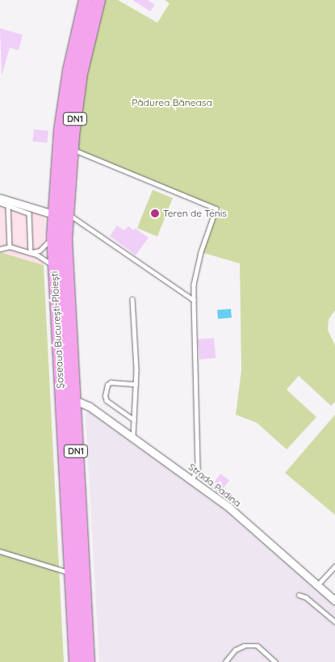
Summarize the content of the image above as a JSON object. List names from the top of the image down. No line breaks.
{"streets":{"highway":["DN1","Șoseaua București-Ploiești"],"street":["Strada Padina"]},"crossings":[["Șoseaua București-Ploiești","Strada Padina"]],"parks":["Pădurea Băneasa"],"places":["Teren de Tenis"]}
